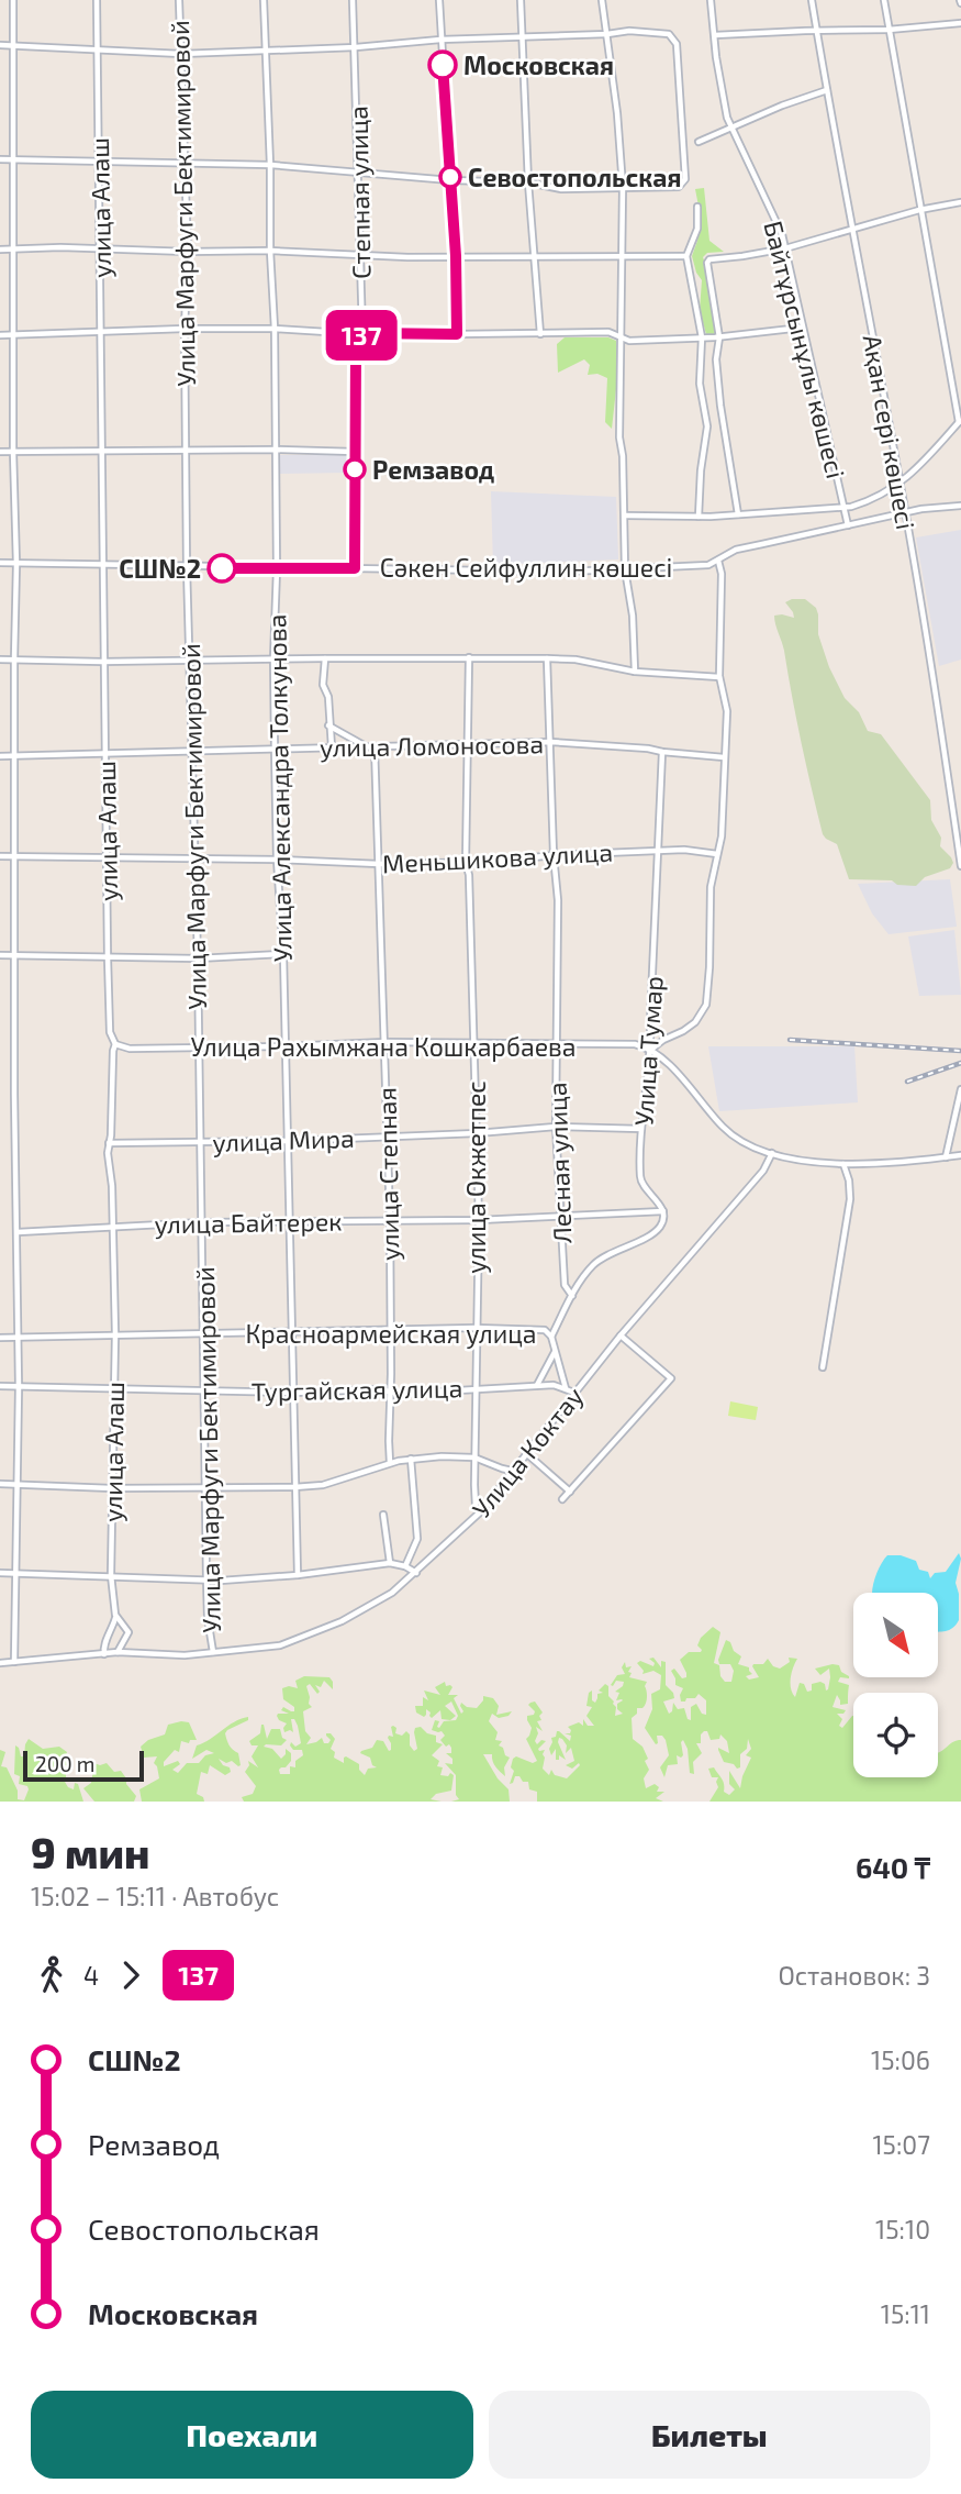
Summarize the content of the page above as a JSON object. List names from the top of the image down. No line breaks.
{"streets":{"street":["Степная улица","Улица Марфуги Бектимировой","улица Алаш","Байтұрсынұлы көшесі","Ақан сері көшесі","Сәкен Сейфуллин көшесі","улица Ломоносова","Улица Александра Толкунова","Меньшикова улица","Улица Рахымжана Кошкарбаева","Улица Тумар","улица Мира","Лесная улица","улица Степная","улица Окжетпес","улица Байтерек","Красноармейская улица","Тургайская улица","Улица Коктау"]},"crossings":[["Степная улица","Сәкен Сейфуллин көшесі"],["Улица Марфуги Бектимировой","Сәкен Сейфуллин көшесі"],["Улица Марфуги Бектимировой","улица Ломоносова"],["Улица Марфуги Бектимировой","Меньшикова улица"],["Улица Марфуги Бектимировой","Улица Рахымжана Кошкарбаева"],["Улица Марфуги Бектимировой","улица Мира"],["Улица Марфуги Бектимировой","улица Байтерек"],["Улица Марфуги Бектимировой","Красноармейская улица"],["Улица Марфуги Бектимировой","Тургайская улица"],["Улица Марфуги Бектимировой","Улица Коктау"],["улица Алаш","Сәкен Сейфуллин көшесі"],["улица Алаш","улица Ломоносова"],["улица Алаш","Меньшикова улица"],["улица Алаш","Улица Рахымжана Кошкарбаева"],["улица Алаш","улица Мира"],["улица Алаш","улица Байтерек"],["улица Алаш","Красноармейская улица"],["улица Алаш","Тургайская улица"],["улица Алаш","Улица Коктау"],["Байтұрсынұлы көшесі","Сәкен Сейфуллин көшесі"],["Ақан сері көшесі","Сәкен Сейфуллин көшесі"],["Сәкен Сейфуллин көшесі","Улица Александра Толкунова"],["улица Ломоносова","Улица Александра Толкунова"],["улица Ломоносова","Улица Тумар"],["улица Ломоносова","Лесная улица"],["улица Ломоносова","улица Степная"],["улица Ломоносова","улица Окжетпес"],["Улица Александра Толкунова","Меньшикова улица"],["Улица Александра Толкунова","Улица Рахымжана Кошкарбаева"],["Улица Александра Толкунова","улица Мира"],["Улица Александра Толкунова","улица Байтерек"],["Улица Александра Толкунова","Красноармейская улица"],["Улица Александра Толкунова","Тургайская улица"],["Меньшикова улица","Улица Тумар"],["Меньшикова улица","Лесная улица"],["Меньшикова улица","улица Степная"],["Меньшикова улица","улица Окжетпес"],["Улица Рахымжана Кошкарбаева","Улица Тумар"],["Улица Рахымжана Кошкарбаева","Лесная улица"],["Улица Рахымжана Кошкарбаева","улица Степная"],["Улица Рахымжана Кошкарбаева","улица Окжетпес"],["Улица Тумар","улица Мира"],["Улица Тумар","улица Байтерек"],["улица Мира","Лесная улица"],["улица Мира","улица Степная"],["улица Мира","улица Окжетпес"],["Лесная улица","улица Байтерек"],["улица Степная","улица Байтерек"],["улица Степная","Красноармейская улица"],["улица Степная","Тургайская улица"],["улица Окжетпес","улица Байтерек"],["улица Окжетпес","Красноармейская улица"],["улица Окжетпес","Тургайская улица"],["улица Окжетпес","Улица Коктау"],["Тургайская улица","Улица Коктау"]],"places":["Московская","Севостопольская","Ремзавод","СШ№2"],"lines":["bus line 137"],"scale_bar":"200 m","north":"bottom right","page":{"on_map":"137","scale":"200 m","heading":["9 мин","15:02 – 15:11 · Автобус","640 ₸"],"legs":["4","137","Остановок: 3"],"list":[{"name":"СШ№2","value":"15:06"},{"name":"Ремзавод","value":"15:07"},{"name":"Севостопольская","value":"15:10"},{"name":"Московская","value":"15:11"}],"buttons":["Поехали","Билеты"]}}
